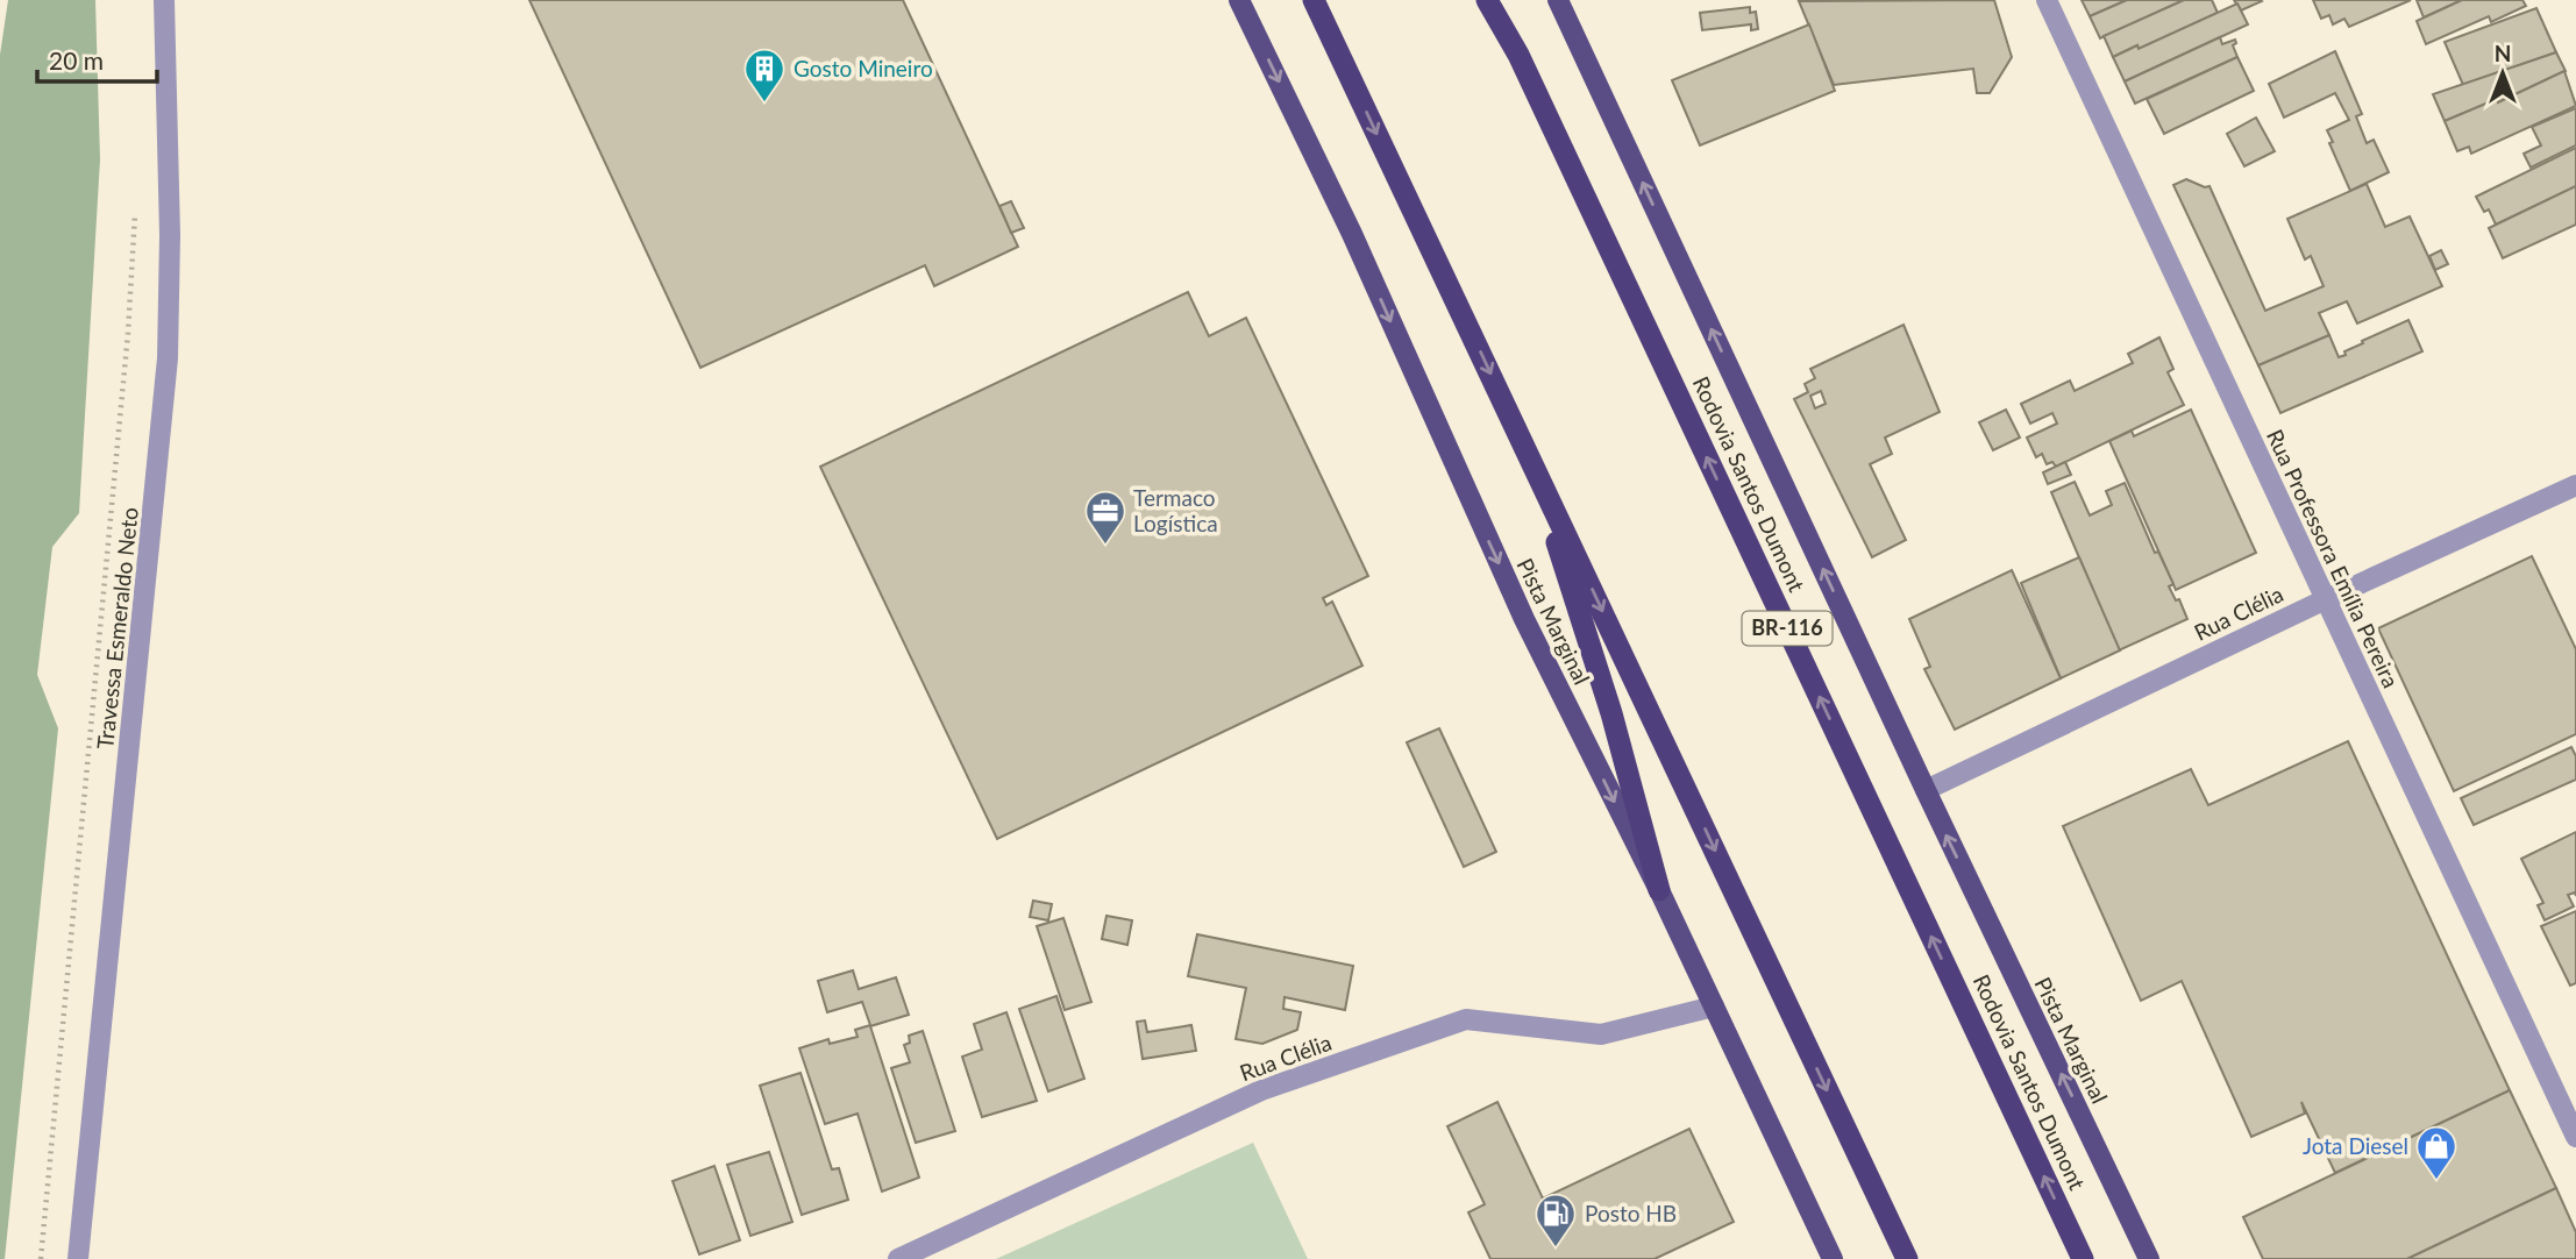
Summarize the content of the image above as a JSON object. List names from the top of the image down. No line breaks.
{"streets":{"highway":["Rodovia Santos Dumont","BR-116"],"main road":["Pista Marginal"],"street":["Rua Professora Emília Pereira","Rua Clélia","Travessa Esmeraldo Neto"]},"crossings":[["Rua Professora Emília Pereira","Rua Clélia"],["Rua Clélia","Pista Marginal"]],"places":{"building":["Gosto Mineiro"],"office":["Termaco Logística"],"shop":["Jota Diesel"],"fuel station":["Posto HB"]},"scale_bar":"20 m","north":"top"}
